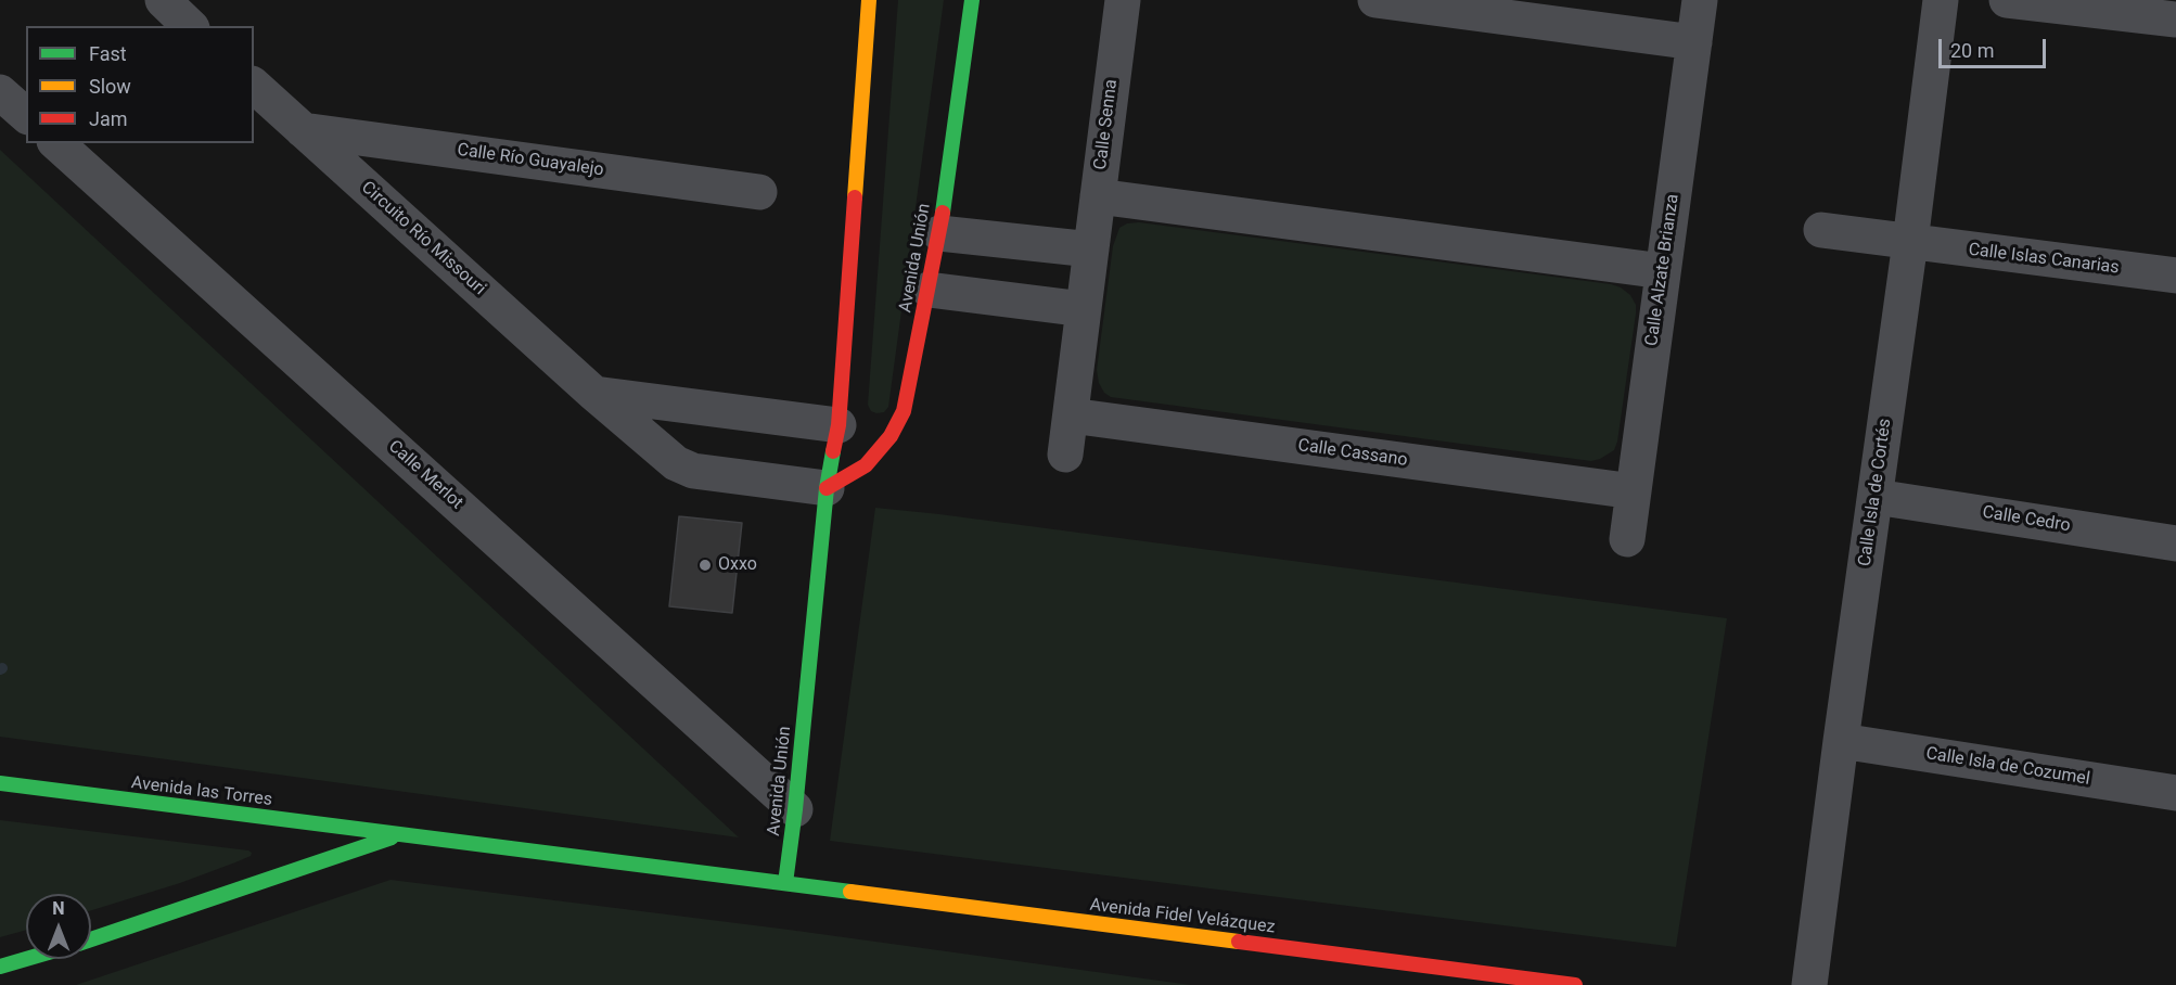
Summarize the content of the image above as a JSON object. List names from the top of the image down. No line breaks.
{"streets":{"street":["Calle Senna","Calle Río Guayalejo","Circuito Río Missouri","Avenida Unión","Calle Islas Canarias","Calle Alzate Brianza","Calle Cassano","Calle Merlot","Calle Isla de Cortés","Calle Cedro","Calle Isla de Cozumel","Avenida las Torres","Avenida Fidel Velázquez"]},"crossings":[["Calle Senna","Calle Cassano"],["Calle Río Guayalejo","Circuito Río Missouri"],["Circuito Río Missouri","Avenida Unión"],["Avenida Unión","Calle Merlot"],["Avenida Unión","Avenida las Torres"],["Avenida Unión","Avenida Fidel Velázquez"],["Calle Islas Canarias","Calle Isla de Cortés"],["Calle Alzate Brianza","Calle Cassano"],["Calle Isla de Cortés","Calle Cedro"],["Calle Isla de Cortés","Calle Isla de Cozumel"],["Avenida las Torres","Avenida Fidel Velázquez"]],"places":["Oxxo"],"legend":["Fast","Slow","Jam"],"scale_bar":"20 m","north":"top"}
